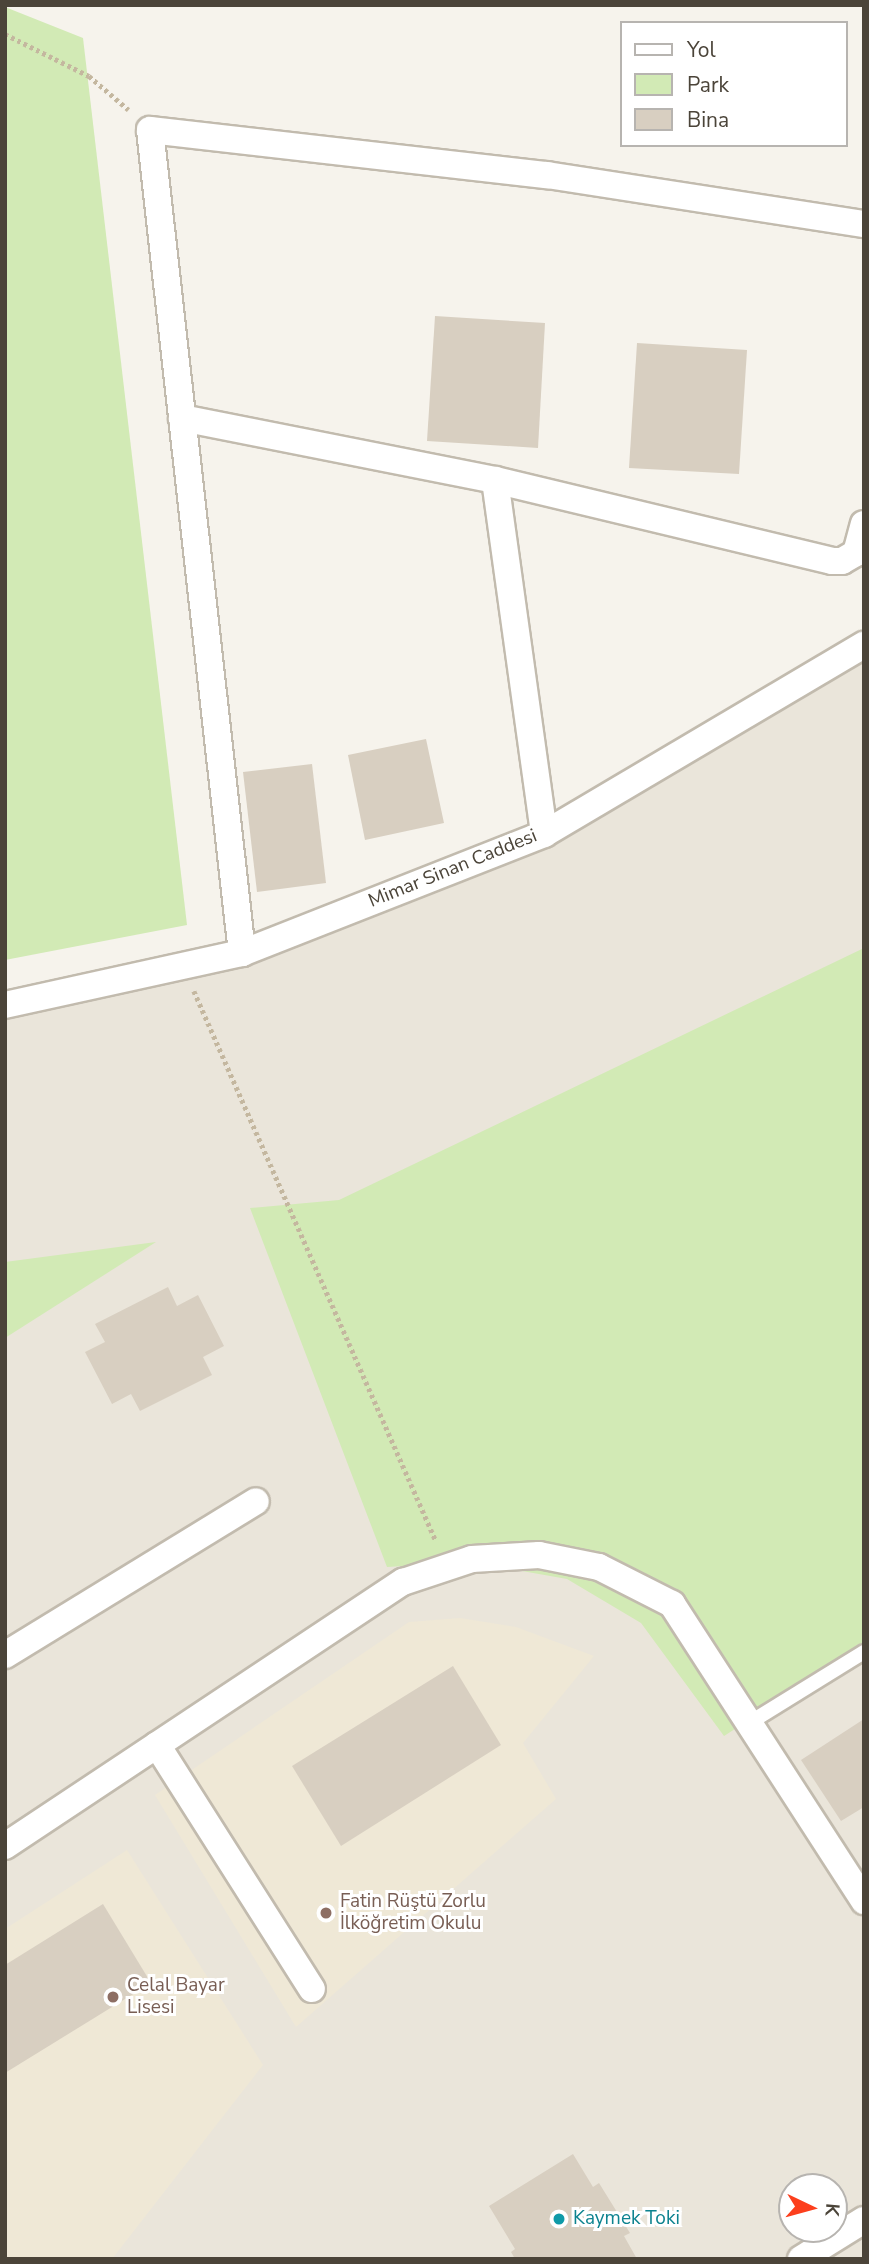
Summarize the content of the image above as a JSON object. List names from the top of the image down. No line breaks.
{"streets":{"street":["Mimar Sinan Caddesi"]},"places":["Fatin Rüştü Zorlu İlköğretim Okulu","Celal Bayar Lisesi","Kaymek Toki"],"legend":["Yol","Park","Bina"],"north":"right"}
